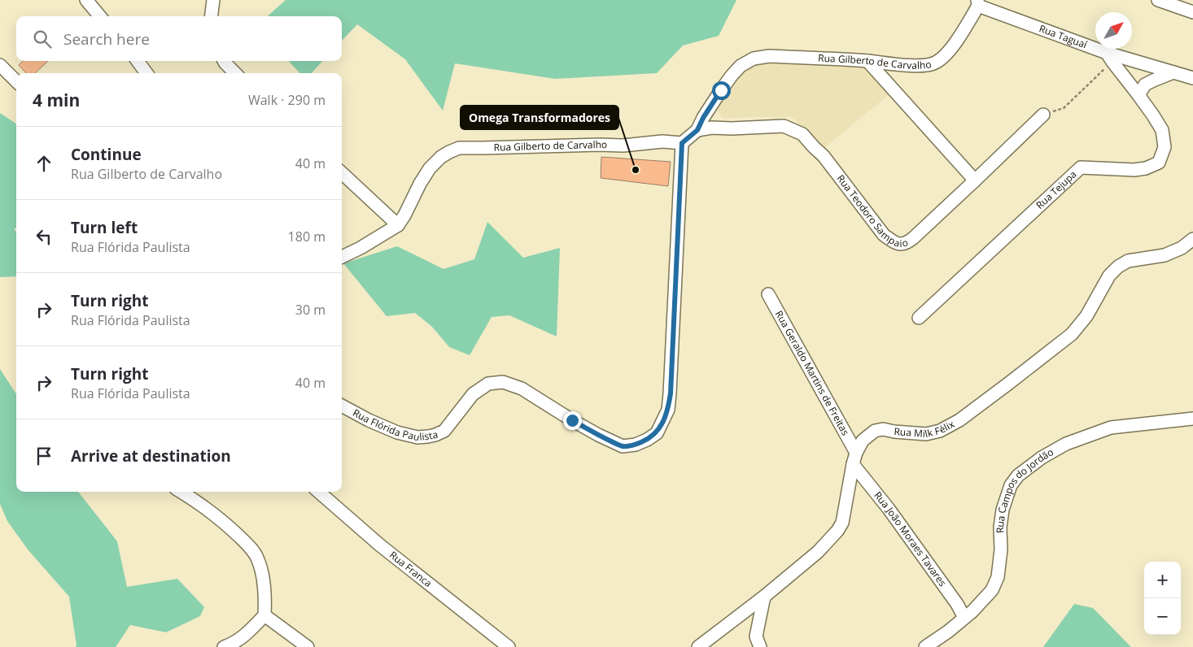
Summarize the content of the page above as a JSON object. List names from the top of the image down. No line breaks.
{"streets":{"street":["Rua Taguaí","Rua Gilberto de Carvalho","Rua Tejupa","Rua Teodoro Sampaio","Rua Geraldo Martins de Freitas","Rua Flórida Paulista","Rua Milk Félix","Rua Campos do Jordão","Rua João Moraes Tavares","Rua Franca"]},"crossings":[["Rua Taguaí","Rua Gilberto de Carvalho"],["Rua Taguaí","Rua Tejupa"],["Rua Gilberto de Carvalho","Rua Teodoro Sampaio"],["Rua Gilberto de Carvalho","Rua Flórida Paulista"],["Rua Geraldo Martins de Freitas","Rua Milk Félix"],["Rua Geraldo Martins de Freitas","Rua João Moraes Tavares"],["Rua Milk Félix","Rua João Moraes Tavares"],["Rua Campos do Jordão","Rua João Moraes Tavares"]],"places":["Omega Transformadores"],"north":"top right","page":{"search":"Search here","heading":["4 min","Walk · 290 m"],"list":[["Continue","Rua Gilberto de Carvalho","40 m"],["Turn left","Rua Flórida Paulista","180 m"],["Turn right","Rua Flórida Paulista","30 m"],["Turn right","Rua Flórida Paulista","40 m"],"Arrive at destination"],"map_buttons":["+","−"]}}
